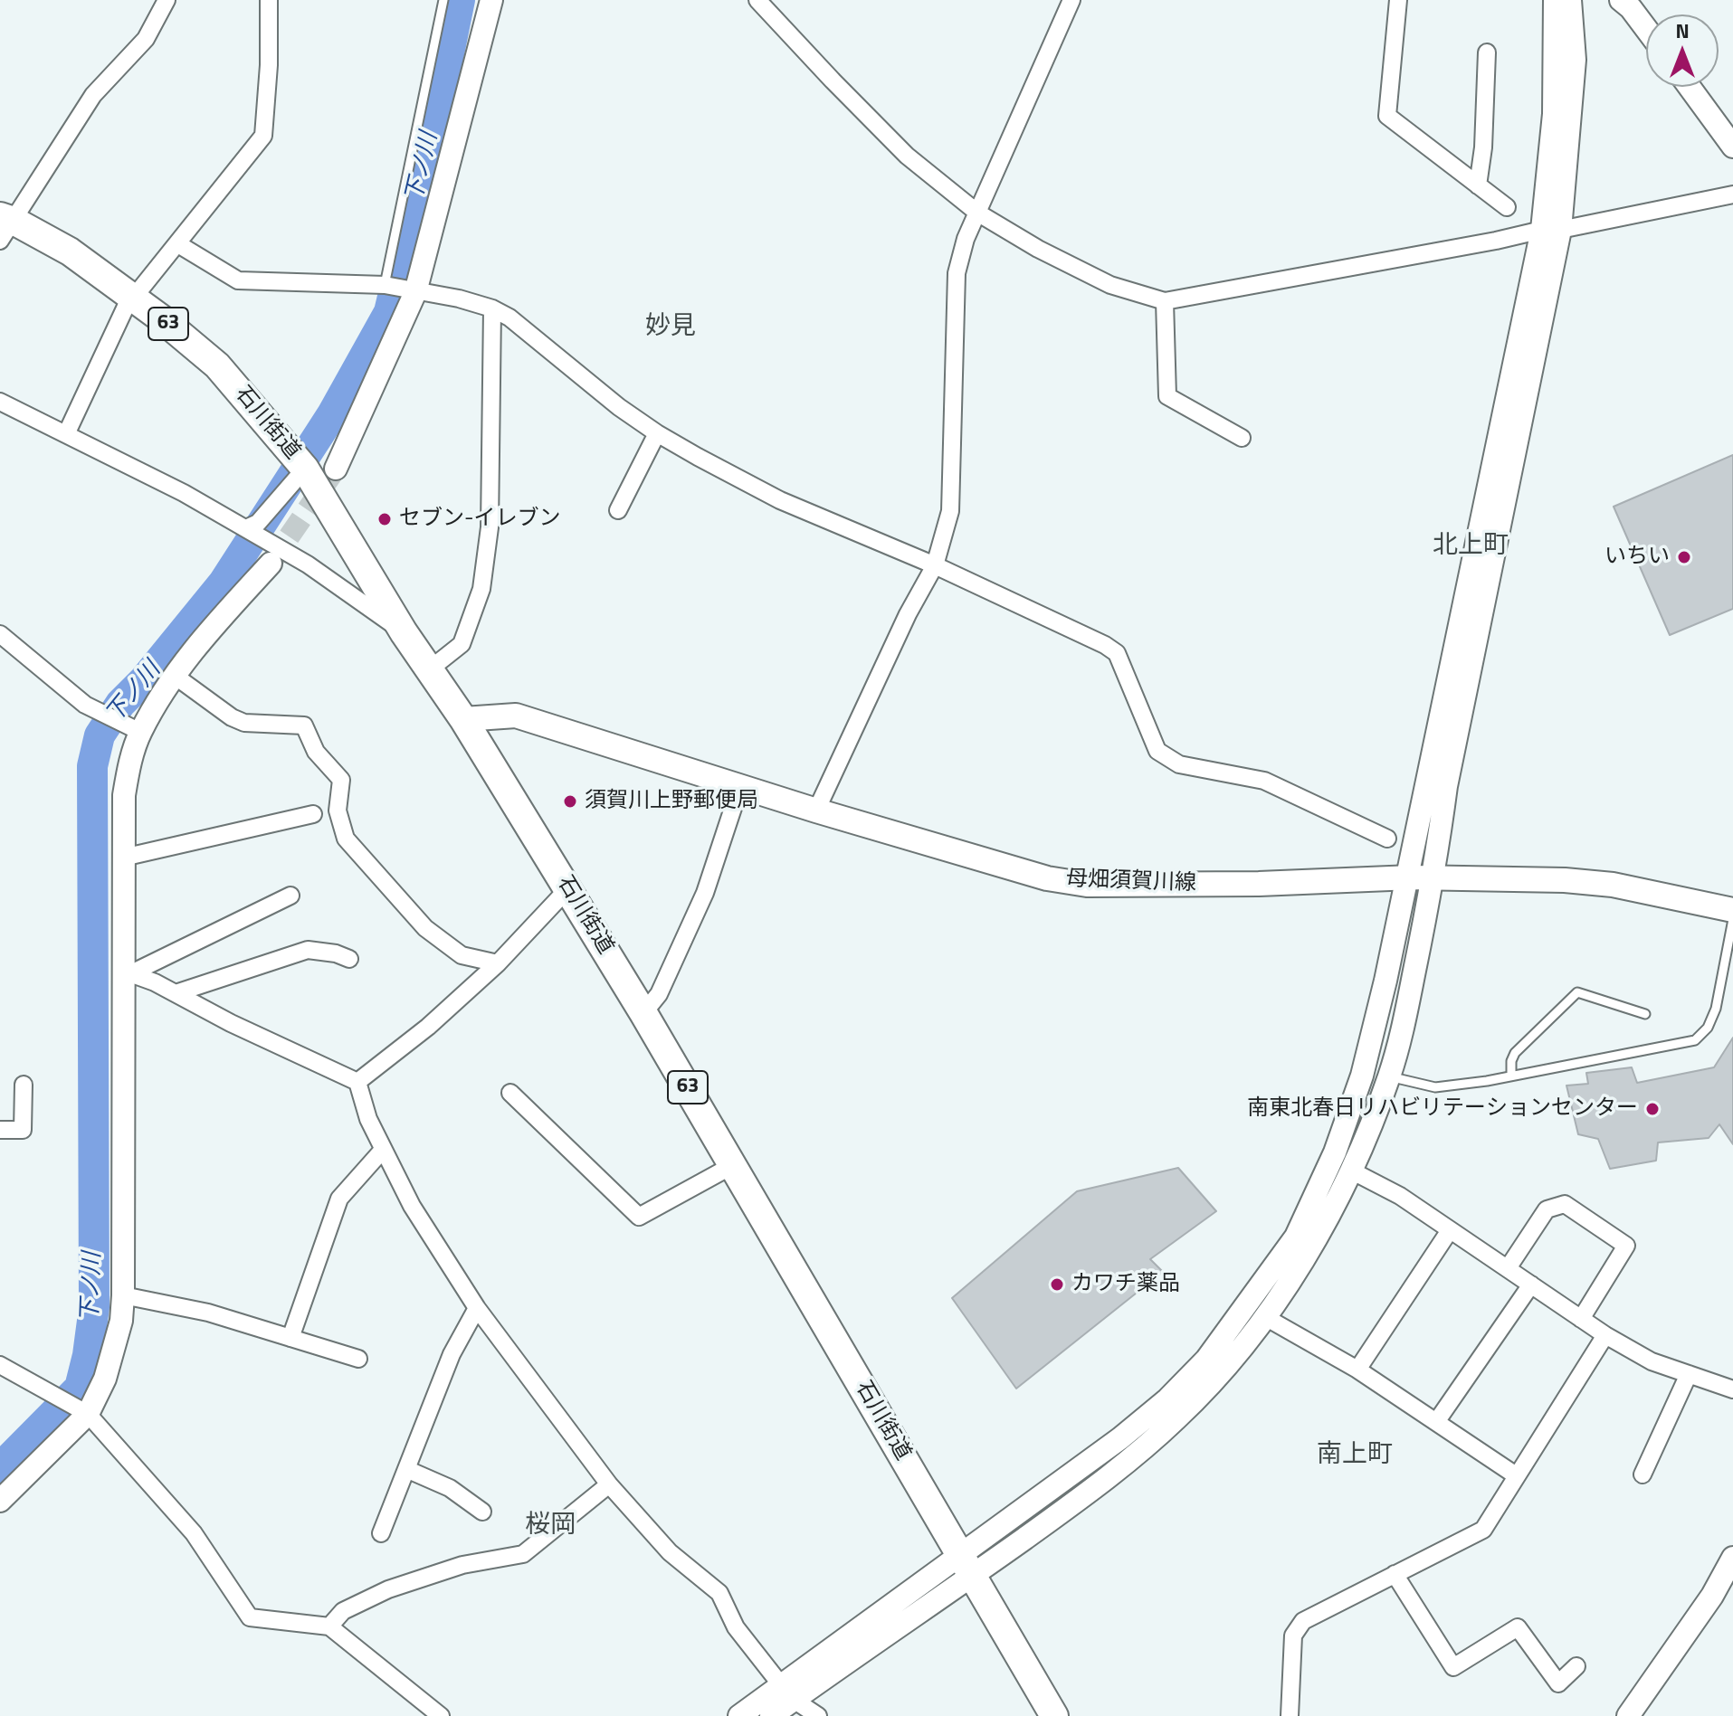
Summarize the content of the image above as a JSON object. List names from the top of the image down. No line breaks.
{"streets":{"main road":["63","石川街道","母畑須賀川線"]},"crossings":[["石川街道","母畑須賀川線"]],"districts":["妙見","北上町","南上町","桜岡"],"water":["下ノ川"],"places":["セブン-イレブン","いちい","須賀川上野郵便局","南東北春日リハビリテーションセンター","カワチ薬品"],"north":"top"}
